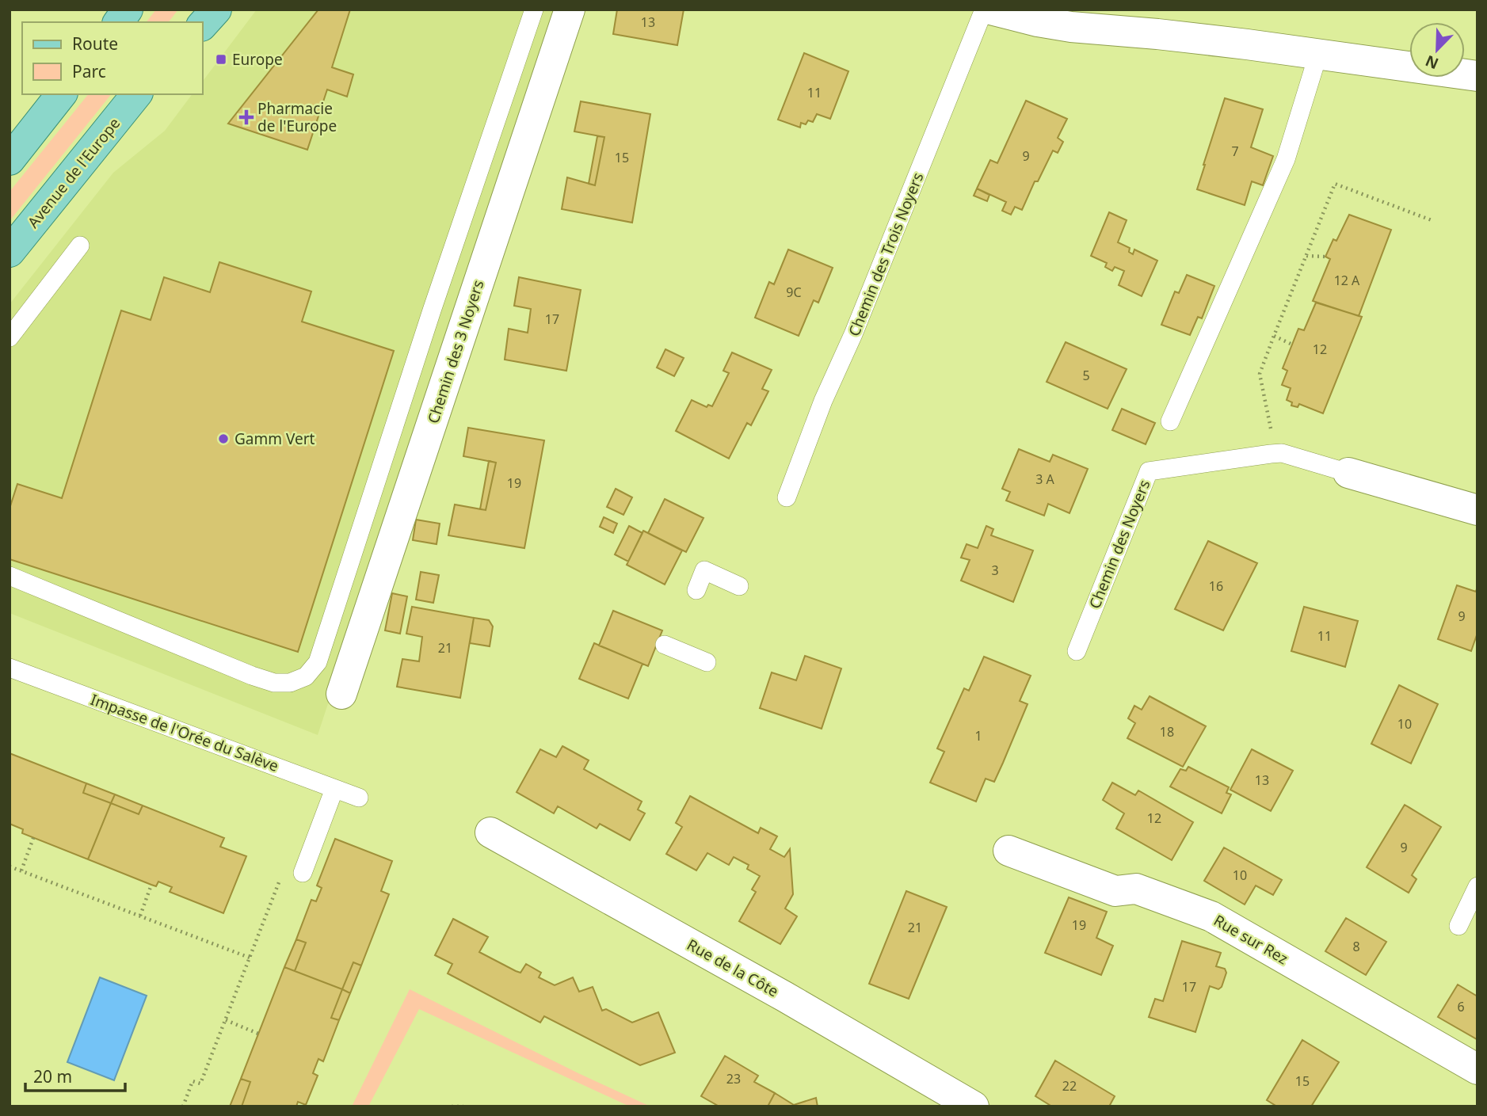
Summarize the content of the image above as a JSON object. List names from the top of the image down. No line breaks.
{"streets":{"main road":["Avenue de l'Europe"],"street":["Chemin des 3 Noyers","Rue sur Rez","Rue de la Côte"],"lane":["Chemin des Trois Noyers","Chemin des Noyers","Impasse de l'Orée du Salève"]},"places":{"transit":["Europe"],"health":["Pharmacie de l'Europe"],"other":["Gamm Vert"]},"house_numbers":["13","11","7","9","15","12 A","9C","17","12","5","3 A","19","3","16","9","11","21","10","18","1","13","12","9","10","19","21","8","17","6","23","15","22"],"legend":["Route","Parc"],"scale_bar":"20 m","north":"bottom left"}
